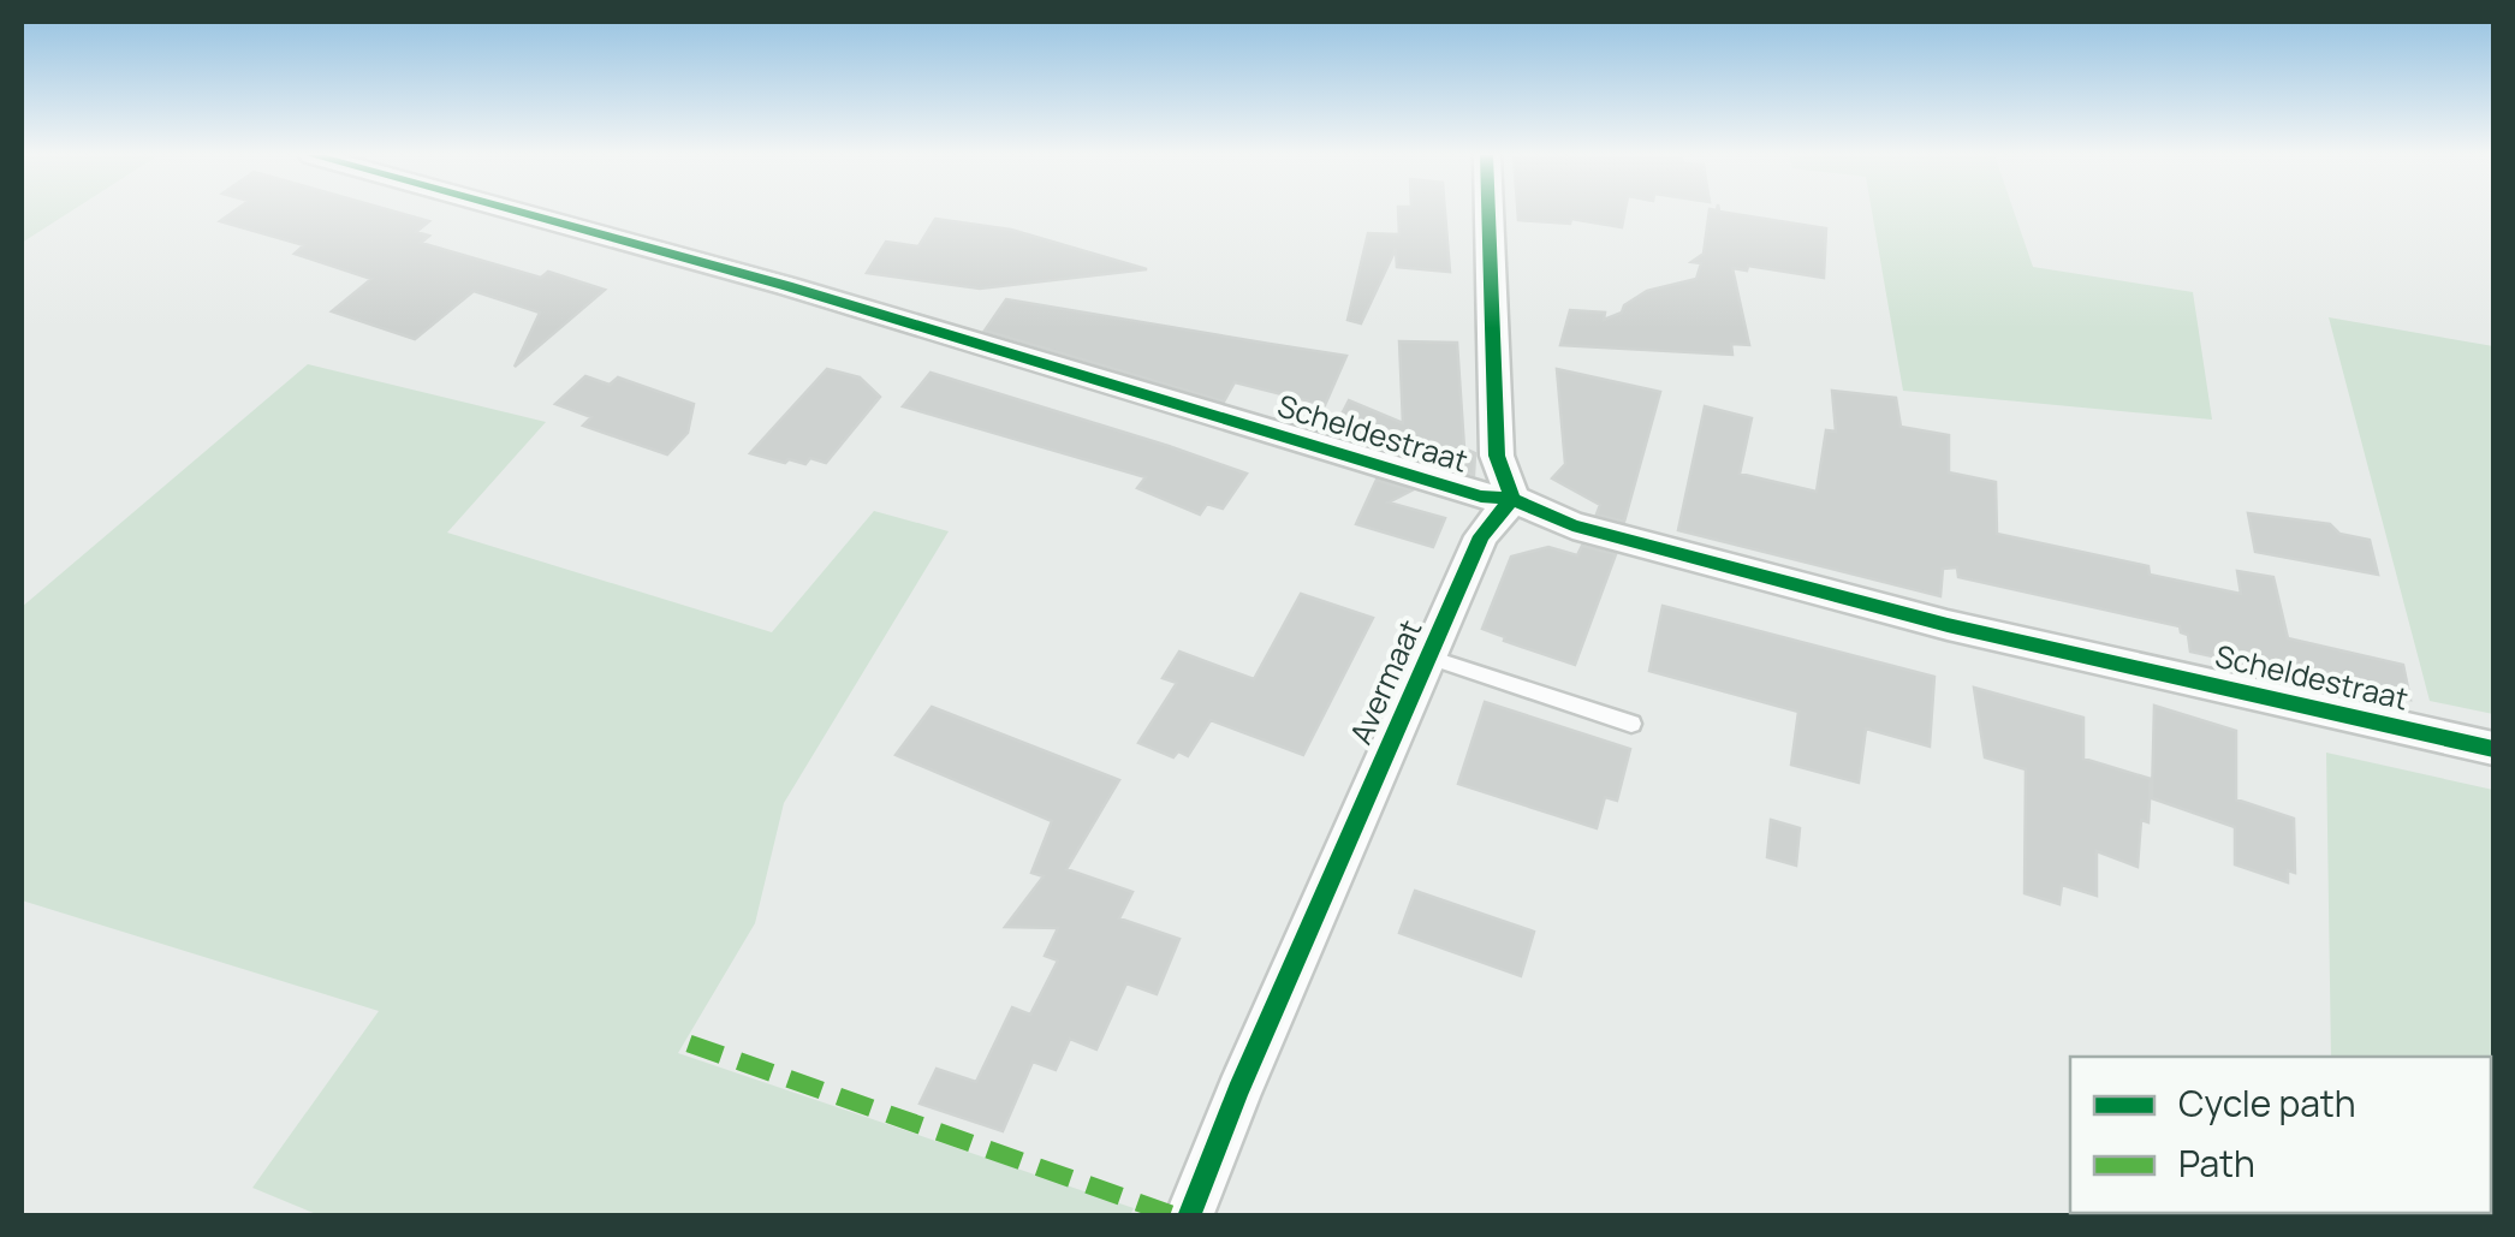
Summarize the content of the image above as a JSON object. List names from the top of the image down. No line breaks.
{"streets":{"street":["Scheldestraat","Avermaat"]},"crossings":[["Scheldestraat","Avermaat"]],"legend":["Cycle path","Path"]}
